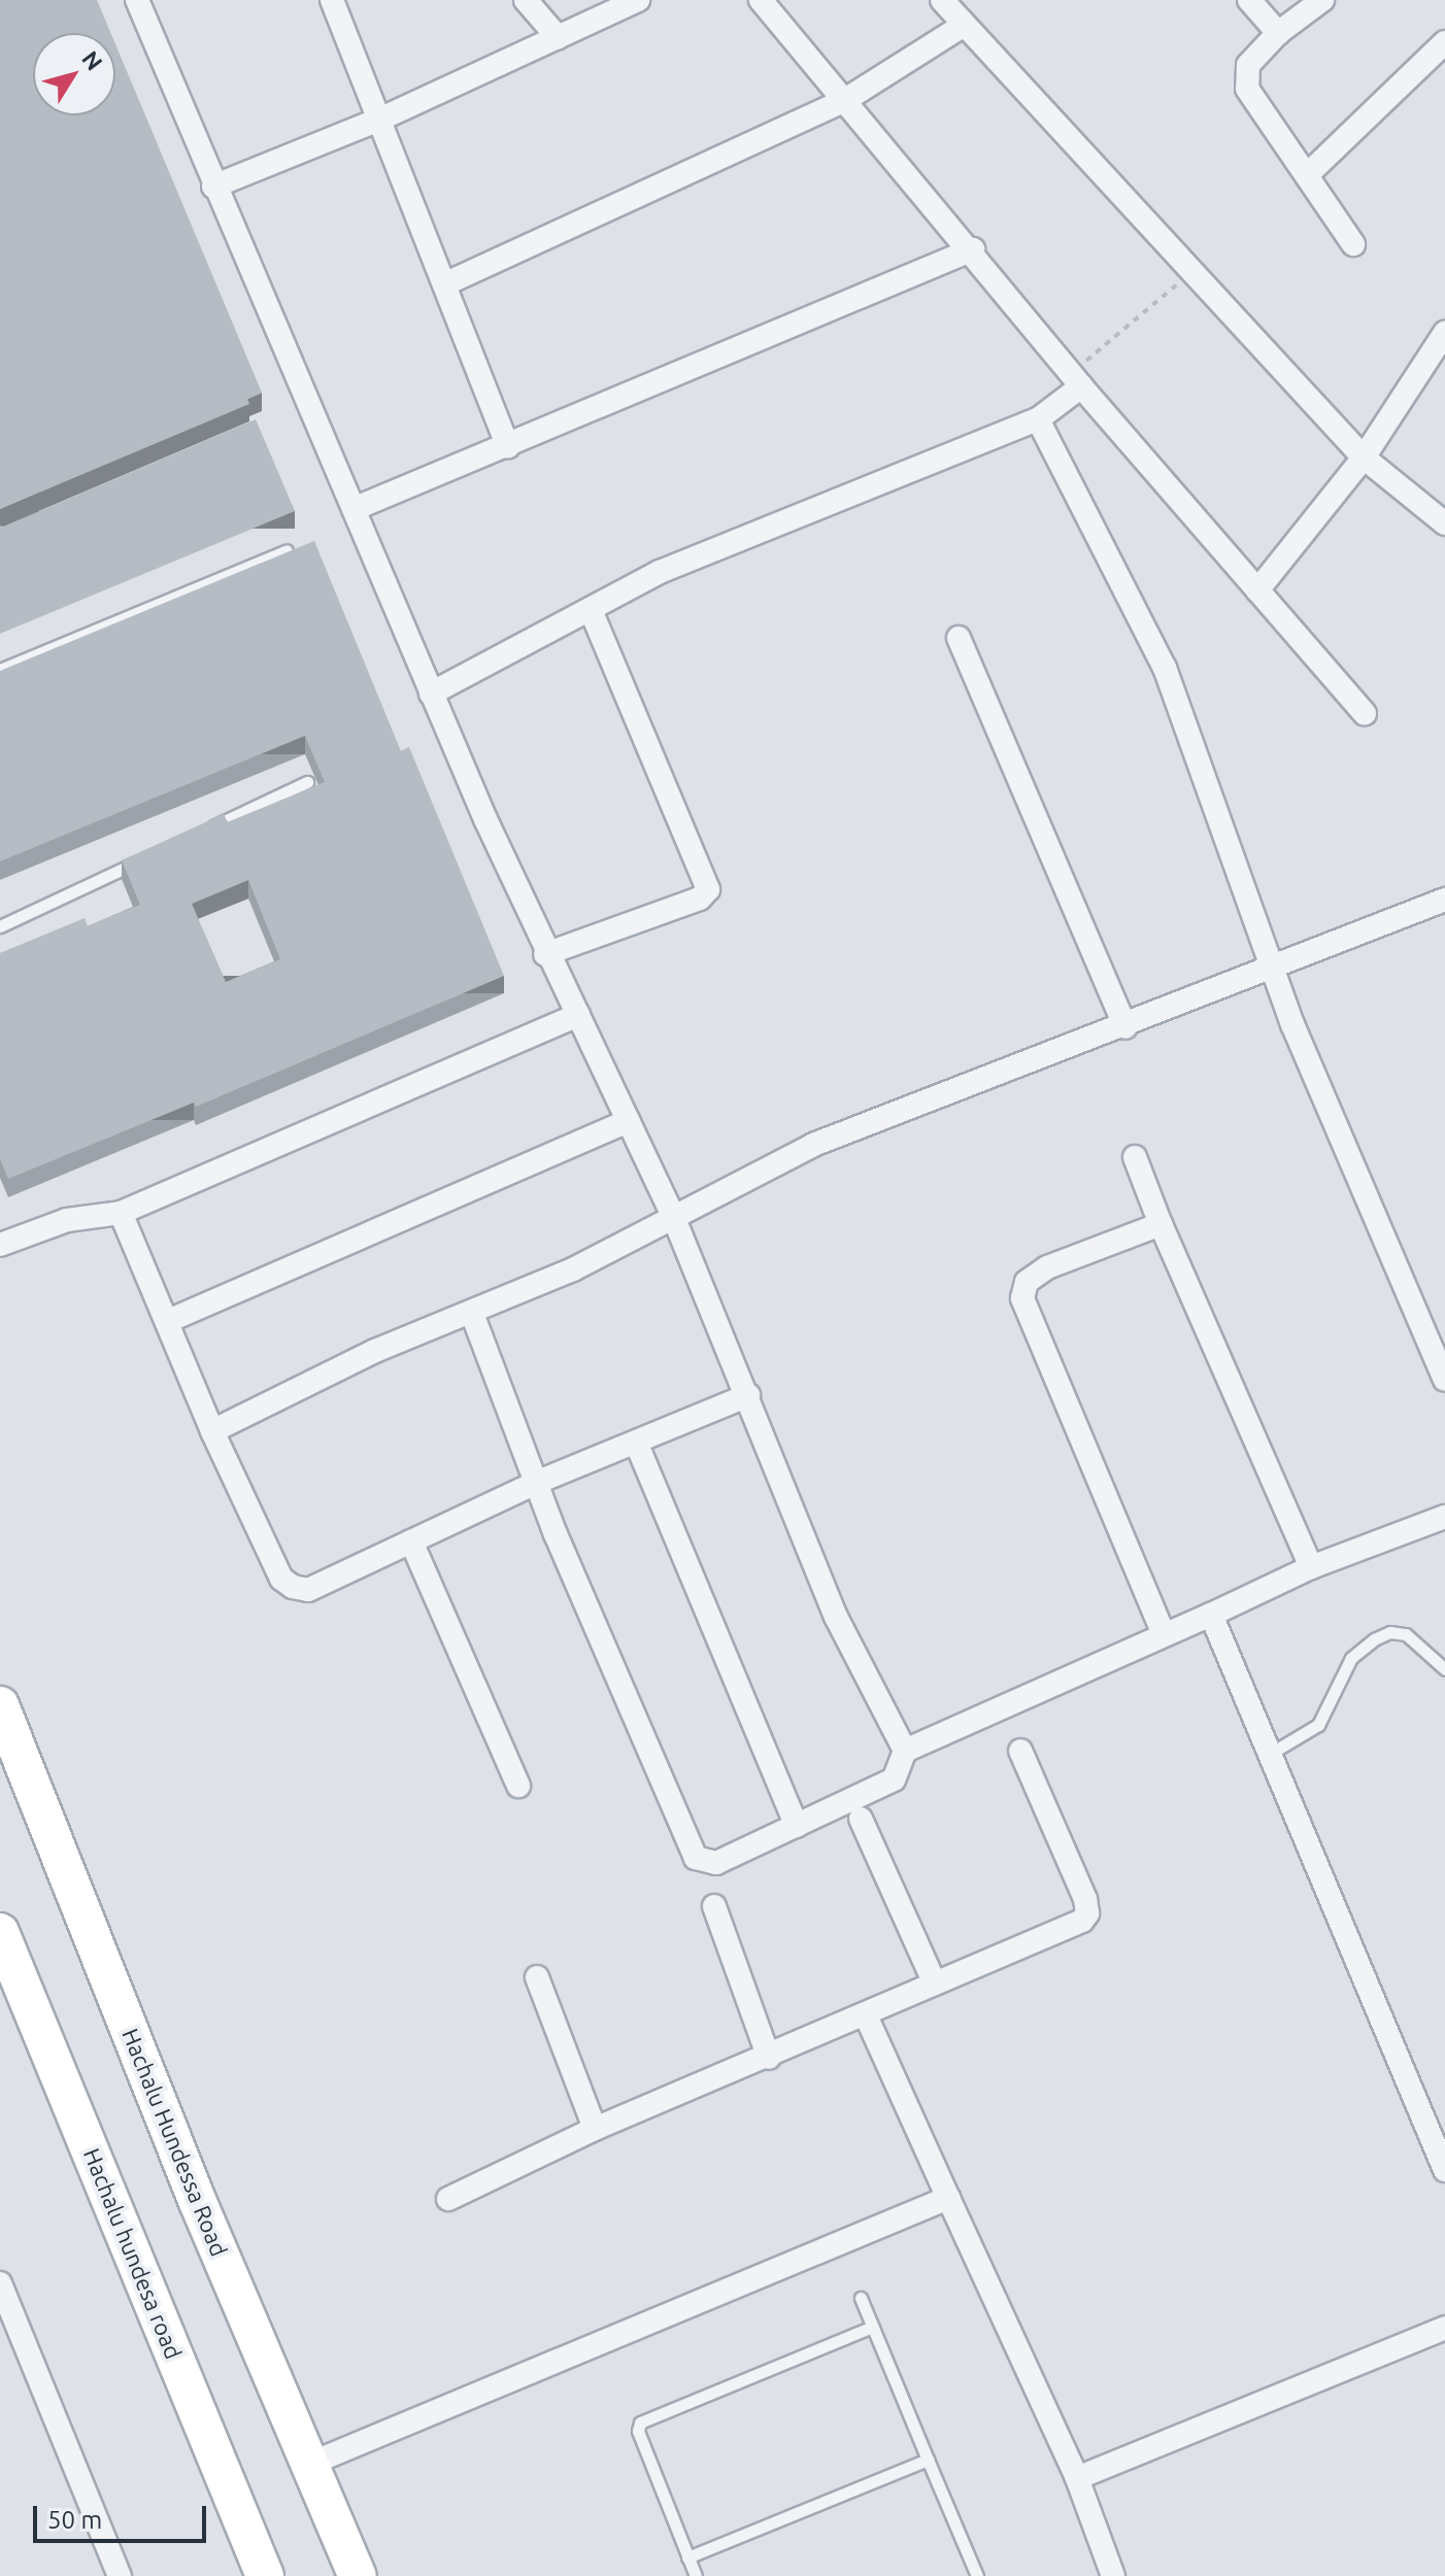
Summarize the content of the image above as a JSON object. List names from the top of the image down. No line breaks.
{"streets":{"main road":["Hachalu Hundessa Road","Hachalu hundesa road"]},"scale_bar":"50 m","north":"top right"}
